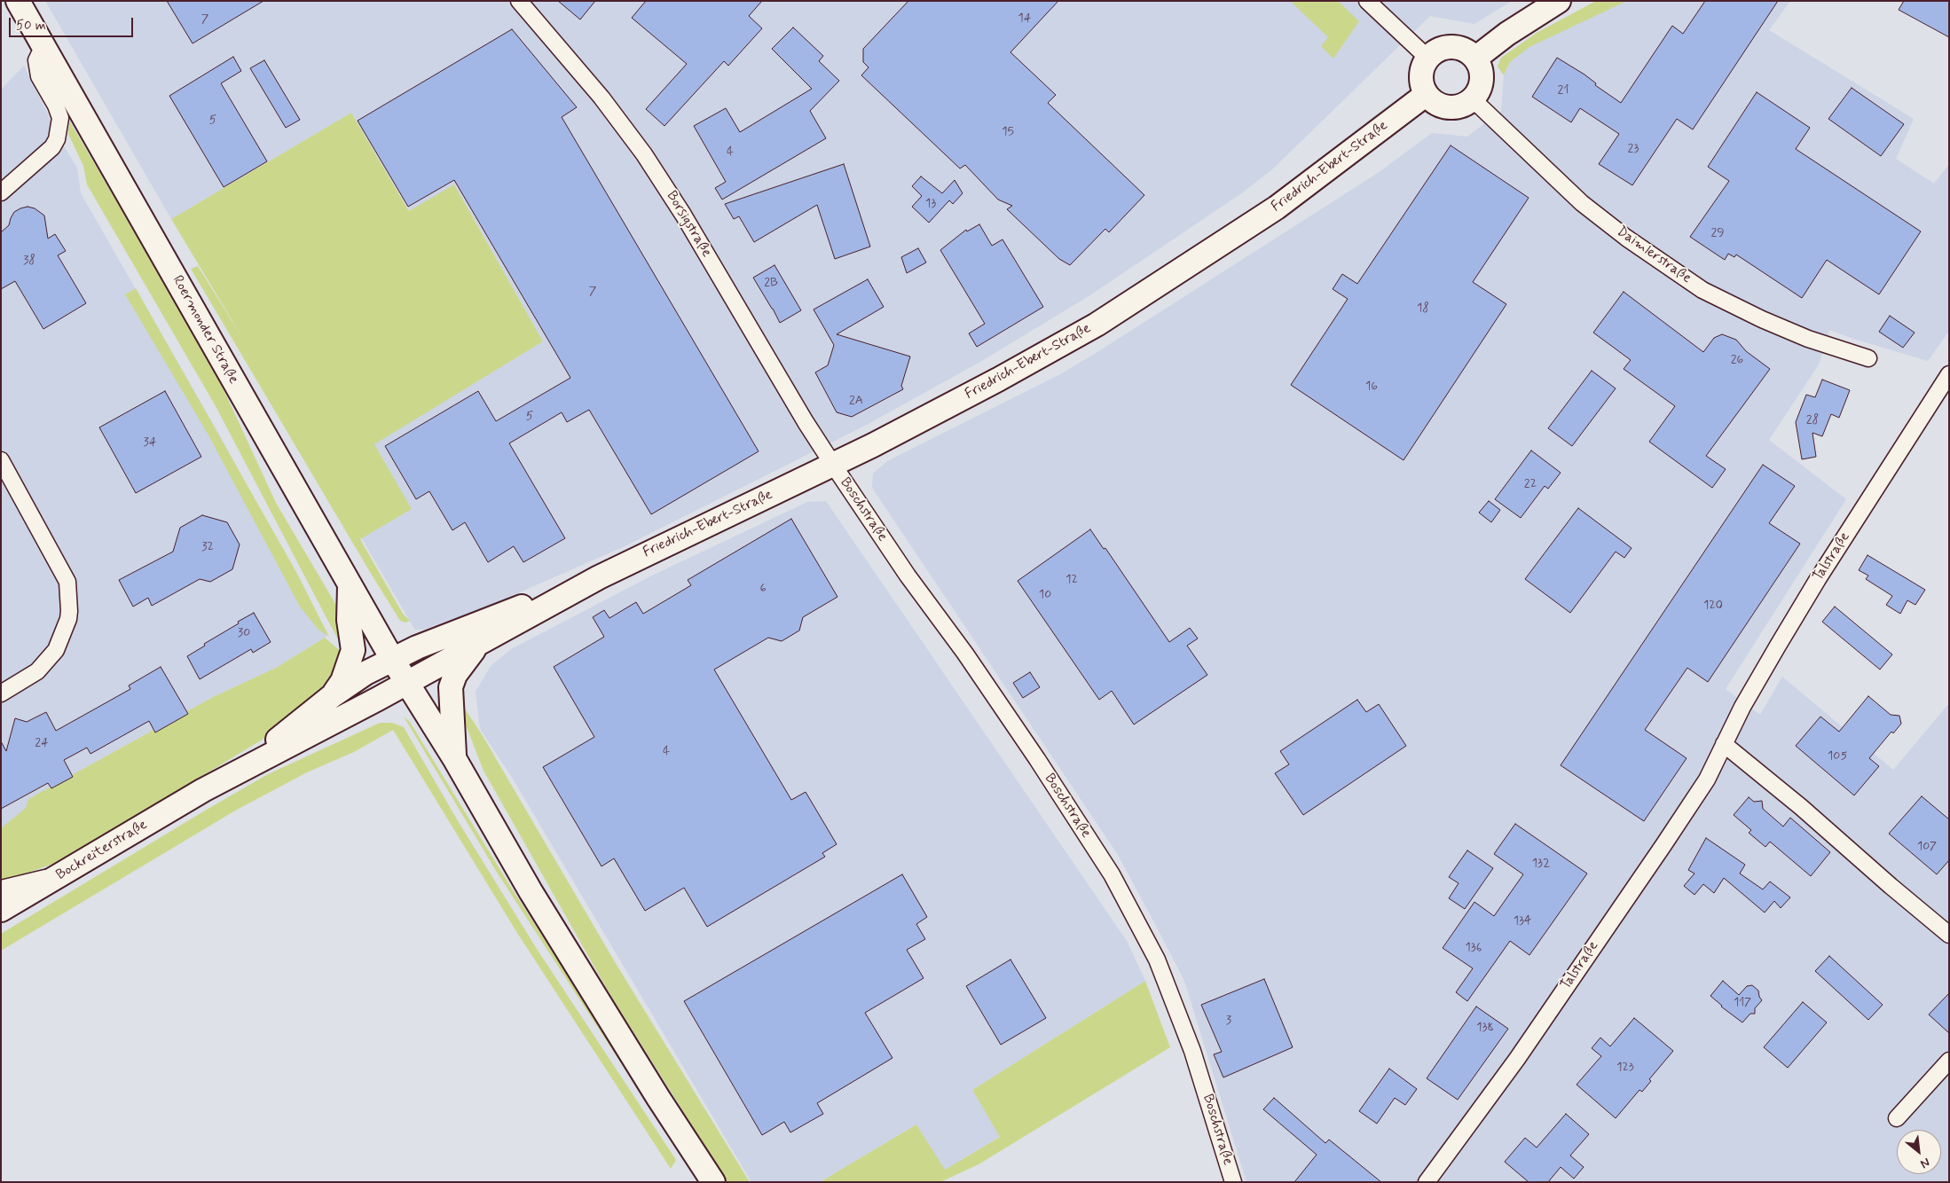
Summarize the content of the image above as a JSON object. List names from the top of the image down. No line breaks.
{"streets":{"main road":["Friedrich-Ebert-Straße","Roermonder Straße","Bockreiterstraße"],"street":["Borsigstraße","Daimlerstraße","Boschstraße","Talstraße"]},"crossings":[["Friedrich-Ebert-Straße","Borsigstraße"],["Friedrich-Ebert-Straße","Daimlerstraße"],["Friedrich-Ebert-Straße","Roermonder Straße"],["Friedrich-Ebert-Straße","Boschstraße"],["Friedrich-Ebert-Straße","Bockreiterstraße"],["Borsigstraße","Boschstraße"],["Roermonder Straße","Bockreiterstraße"]],"house_numbers":["14","7","21","5","15","23","4","13","29","38","2B","7","18","26","16","2A","5","28","34","22","32","12","6","10","120","30","24","4","105","107","132","134","136","117","3","138","123"],"scale_bar":"50 m","north":"bottom right"}
